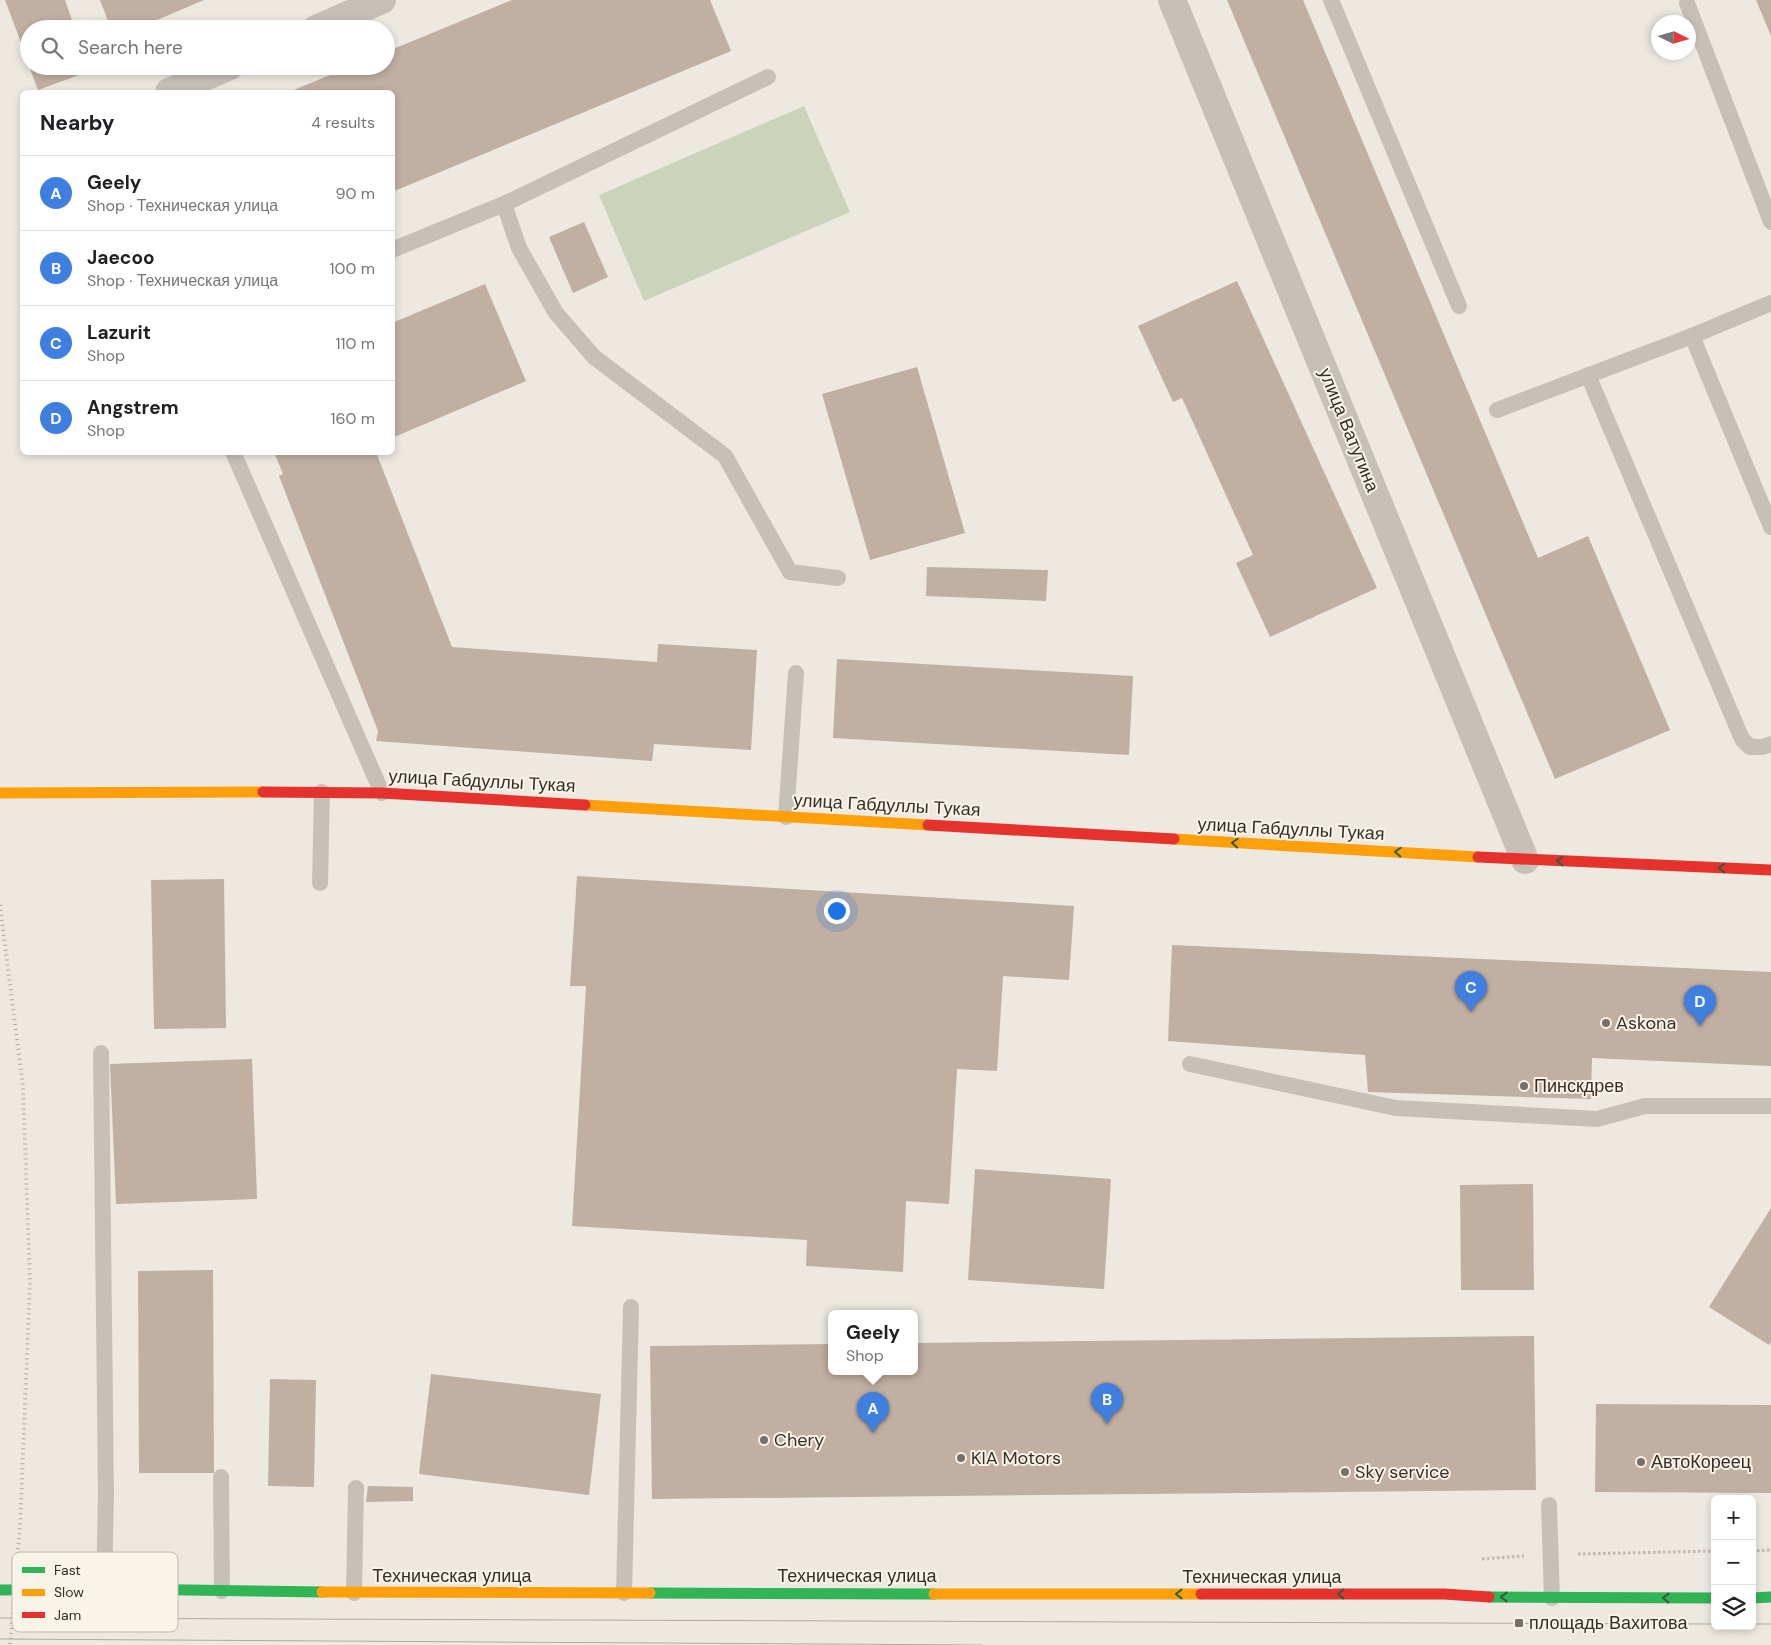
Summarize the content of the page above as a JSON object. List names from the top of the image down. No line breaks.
{"streets":{"street":["улица Ватутина","улица Габдуллы Тукая","Техническая улица"]},"crossings":[["улица Ватутина","улица Габдуллы Тукая"]],"one_way":["улица Габдуллы Тукая","Техническая улица"],"places":{"other":["Askona","Пинскдрев","Chery","KIA Motors","АвтоКореец","Sky service"],"transit":["площадь Вахитова"]},"legend":["Fast","Slow","Jam"],"north":"right","page":{"search":"Search here","heading":["Nearby","4 results"],"list":[{"mark":"A","name":"Geely","note":"Shop · Техническая улица","value":"90 m"},{"mark":"B","name":"Jaecoo","note":"Shop · Техническая улица","value":"100 m"},{"mark":"C","name":"Lazurit","note":"Shop","value":"110 m"},{"mark":"D","name":"Angstrem","note":"Shop","value":"160 m"}],"pins":["C","D","B","A"],"popup":["Geely","Shop"],"map_buttons":["+","−"]}}
